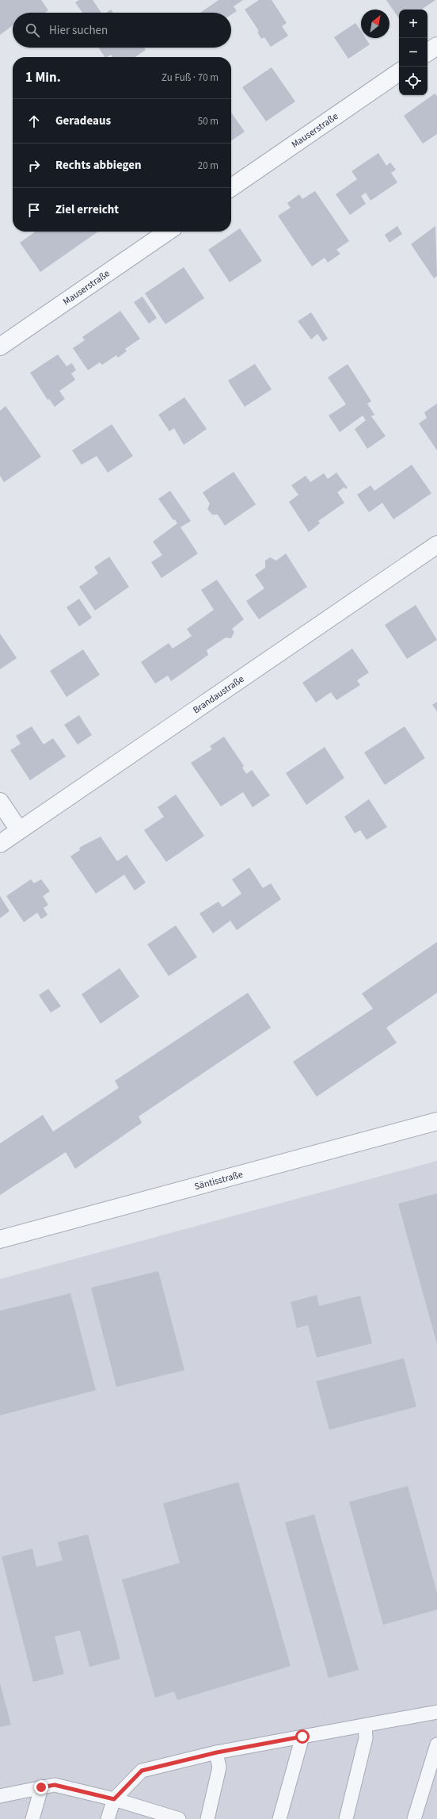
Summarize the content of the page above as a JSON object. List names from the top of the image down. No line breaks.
{"streets":{"street":["Mauserstraße","Brandaustraße","Säntisstraße"]},"north":"top right","page":{"map_buttons":["+","−"],"search":"Hier suchen","heading":["1 Min.","Zu Fuß · 70 m"],"list":[["Geradeaus","50 m"],["Rechts abbiegen","20 m"],"Ziel erreicht"]}}
